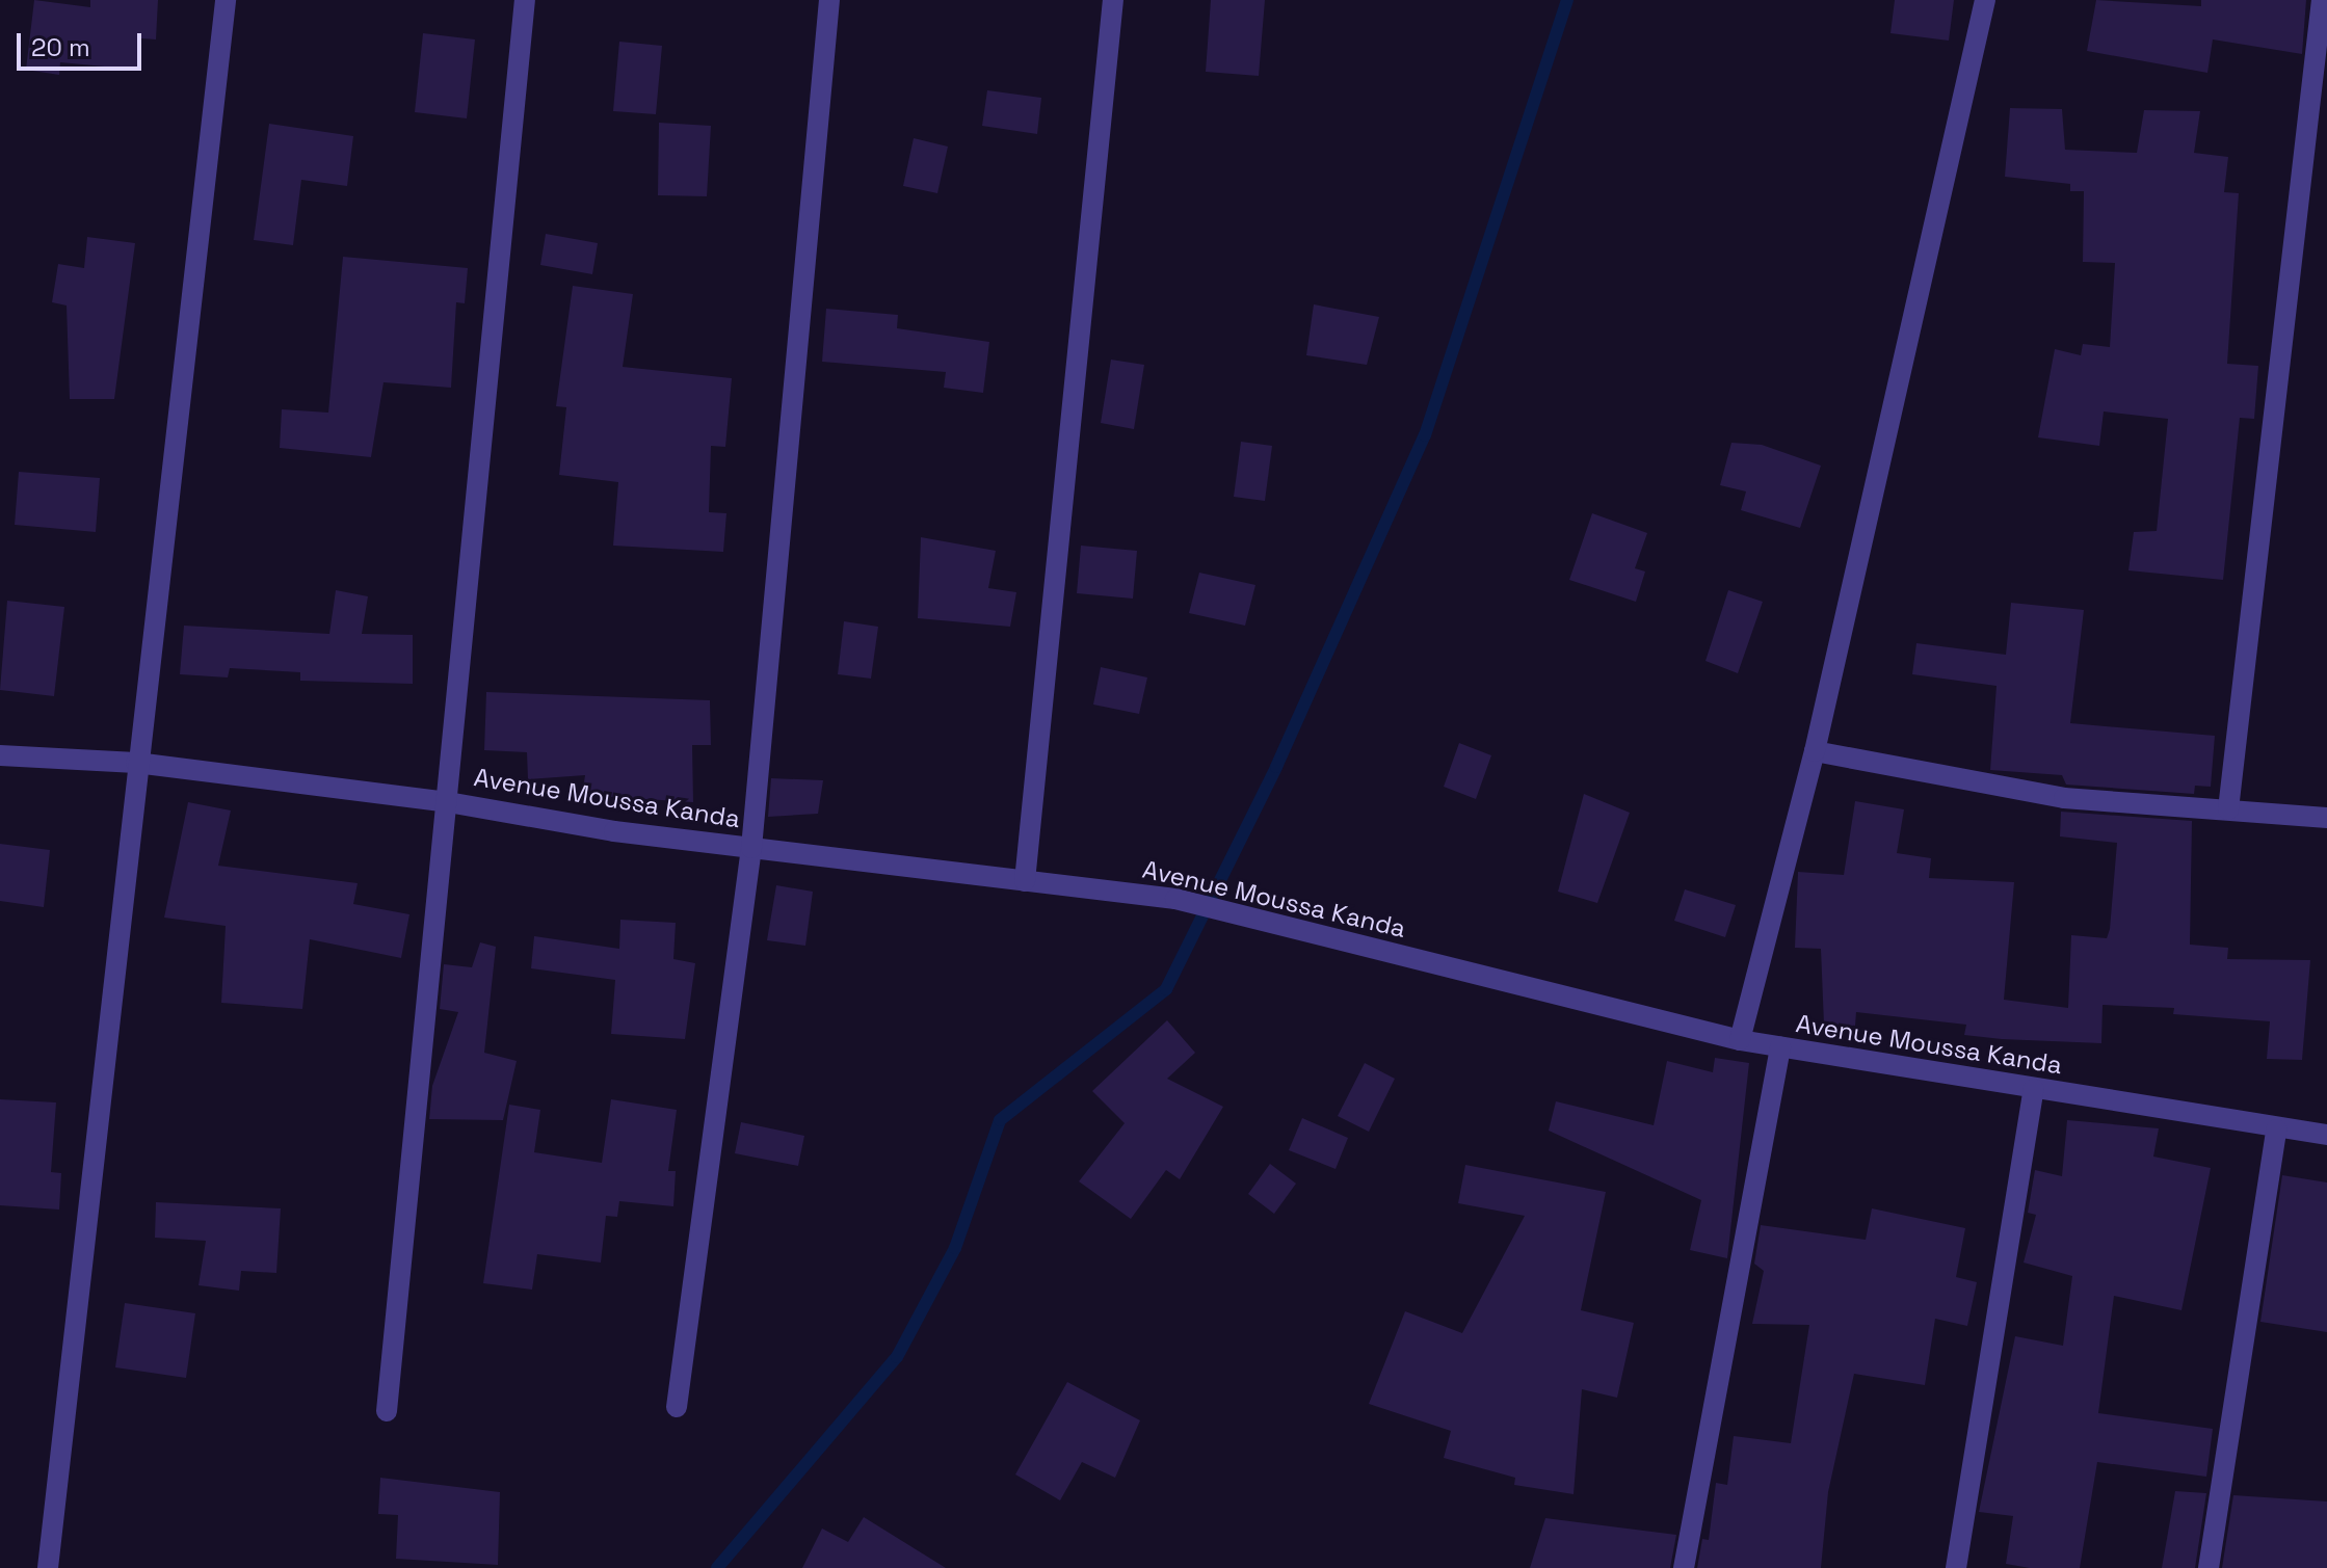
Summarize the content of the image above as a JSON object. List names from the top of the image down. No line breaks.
{"streets":{"street":["Avenue Moussa Kanda"]},"scale_bar":"20 m"}
